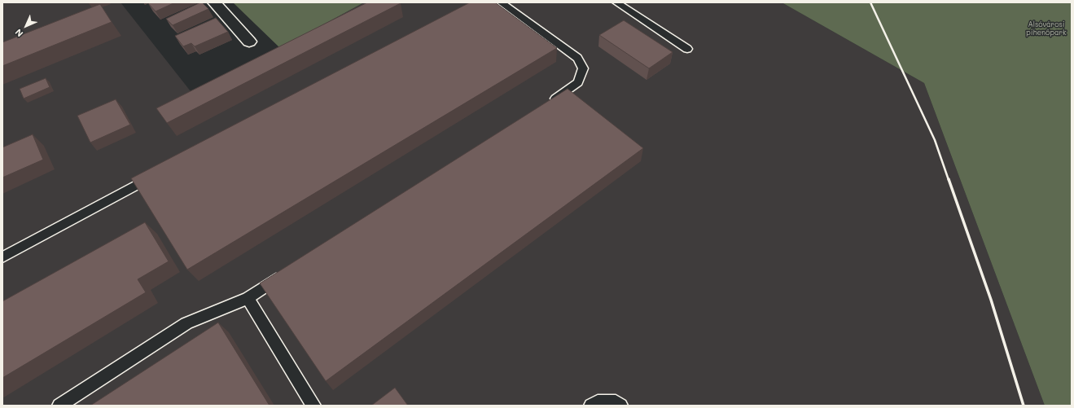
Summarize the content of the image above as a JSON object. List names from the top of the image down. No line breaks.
{"parks":["Alsóvárosi pihenőpark"],"north":"bottom left"}
